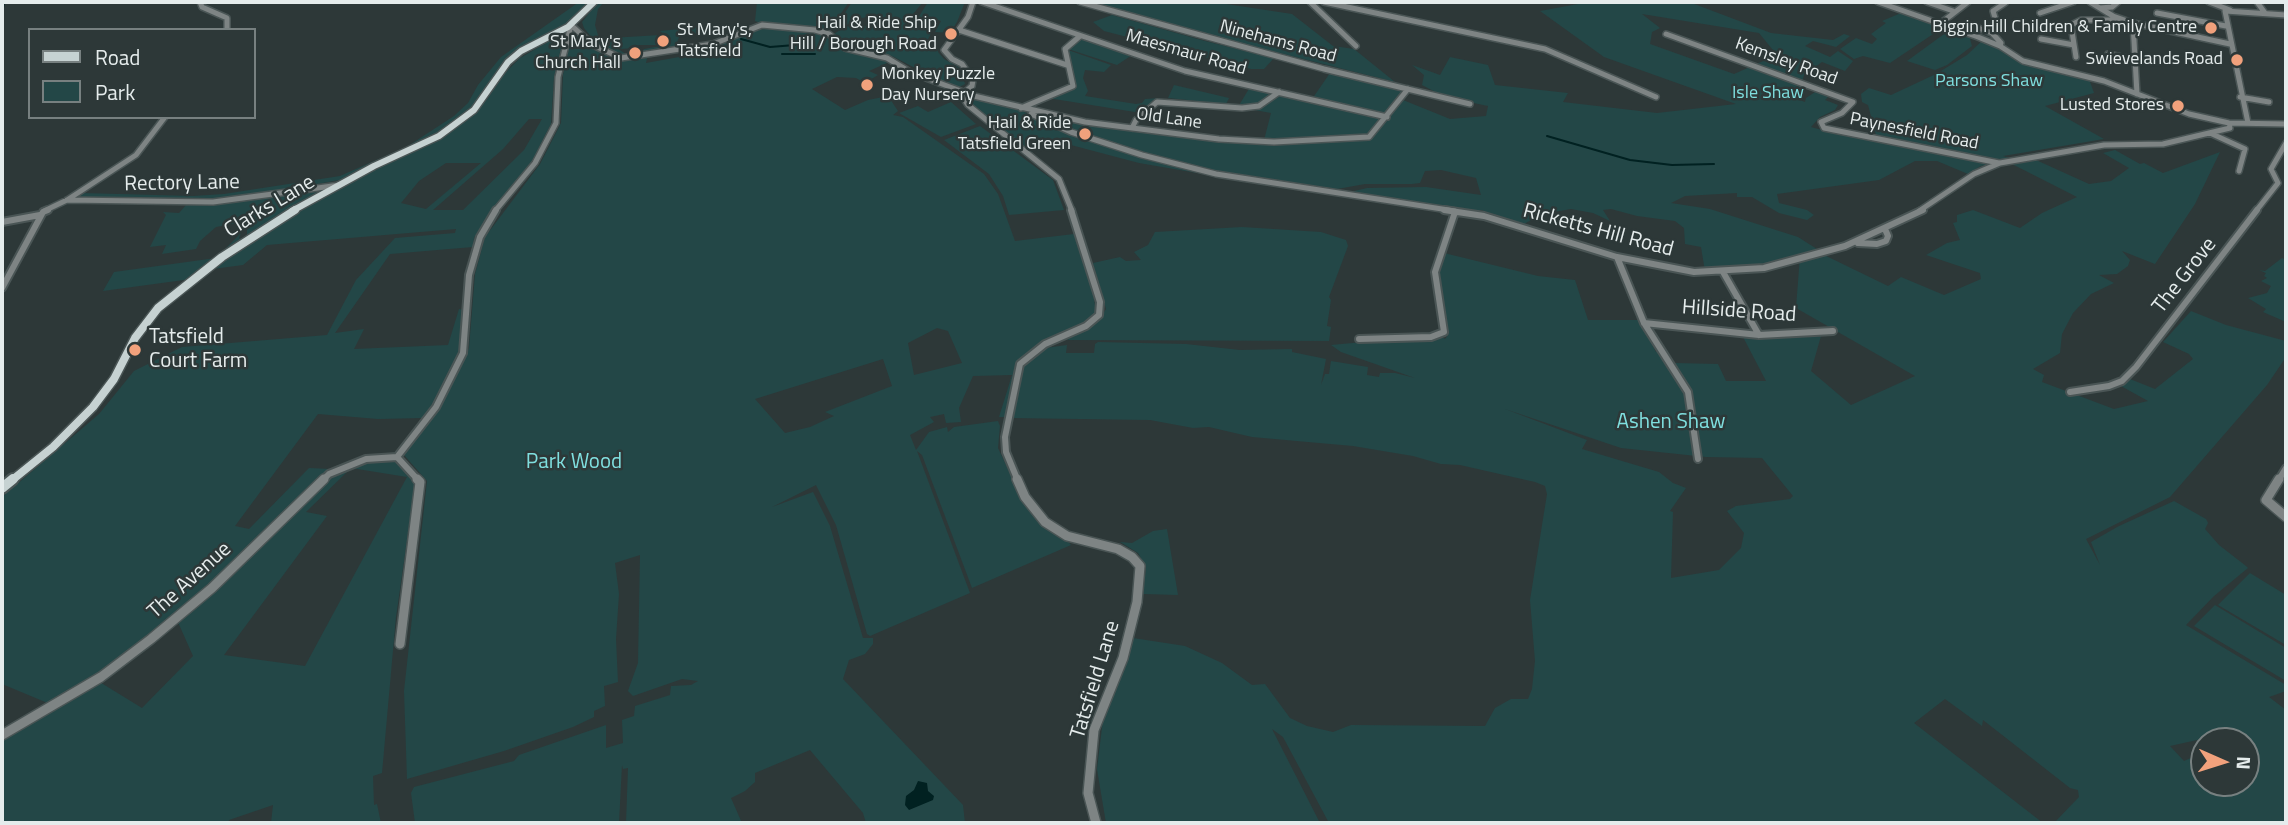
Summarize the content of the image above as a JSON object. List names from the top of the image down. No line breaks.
{"streets":{"main road":["Clarks Lane"],"street":["Ninehams Road","Maesmaur Road","Kemsley Road","Old Lane","Paynesfield Road","Rectory Lane","Ricketts Hill Road","The Grove","Hillside Road","The Avenue","Tatsfield Lane"]},"crossings":[["Maesmaur Road","Old Lane"],["Kemsley Road","Paynesfield Road"],["Old Lane","Clarks Lane"],["Old Lane","Ricketts Hill Road"],["Old Lane","Tatsfield Lane"],["Paynesfield Road","Ricketts Hill Road"],["Rectory Lane","Clarks Lane"]],"parks":["Parsons Shaw","Isle Shaw","Ashen Shaw","Park Wood"],"places":["Biggin Hill Children & Family Centre","Hail & Ride Ship Hill / Borough Road","St Mary's, Tatsfield","St Mary's Church Hall","Swievelands Road","Monkey Puzzle Day Nursery","Lusted Stores","Hail & Ride Tatsfield Green","Tatsfield Court Farm"],"legend":["Road","Park"],"north":"right"}
